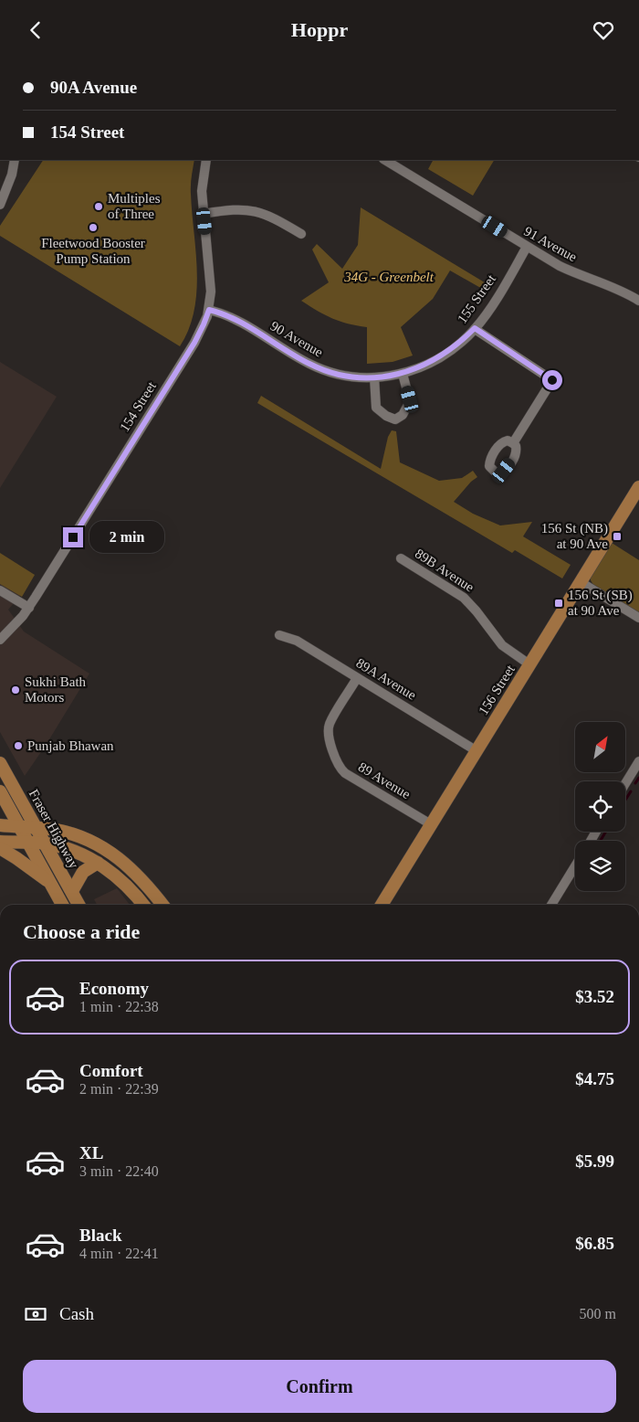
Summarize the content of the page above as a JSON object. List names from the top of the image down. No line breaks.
{"streets":{"main road":["156 Street","Fraser Highway"],"street":["91 Avenue","155 Street","90 Avenue","154 Street","89B Avenue","89A Avenue","89 Avenue"]},"crossings":[["91 Avenue","155 Street"],["155 Street","90 Avenue"],["90 Avenue","154 Street"],["89B Avenue","156 Street"],["89A Avenue","156 Street"],["89A Avenue","89 Avenue"],["156 Street","89 Avenue"]],"parks":["34G - Greenbelt"],"places":{"other":["Multiples of Three","Fleetwood Booster Pump Station","Sukhi Bath Motors","Punjab Bhawan"],"transit":["156 St (NB) at 90 Ave","156 St (SB) at 90 Ave"]},"north":"top right","page":{"header":"Hoppr","banner":["90A Avenue","154 Street"],"bubble":"2 min","heading":"Choose a ride","list":[{"name":"Economy","note":"1 min · 22:38","value":"$3.52"},{"name":"Comfort","note":"2 min · 22:39","value":"$4.75"},{"name":"XL","note":"3 min · 22:40","value":"$5.99"},{"name":"Black","note":"4 min · 22:41","value":"$6.85"}],"pay":["Cash","500 m"],"buttons":"Confirm"}}
